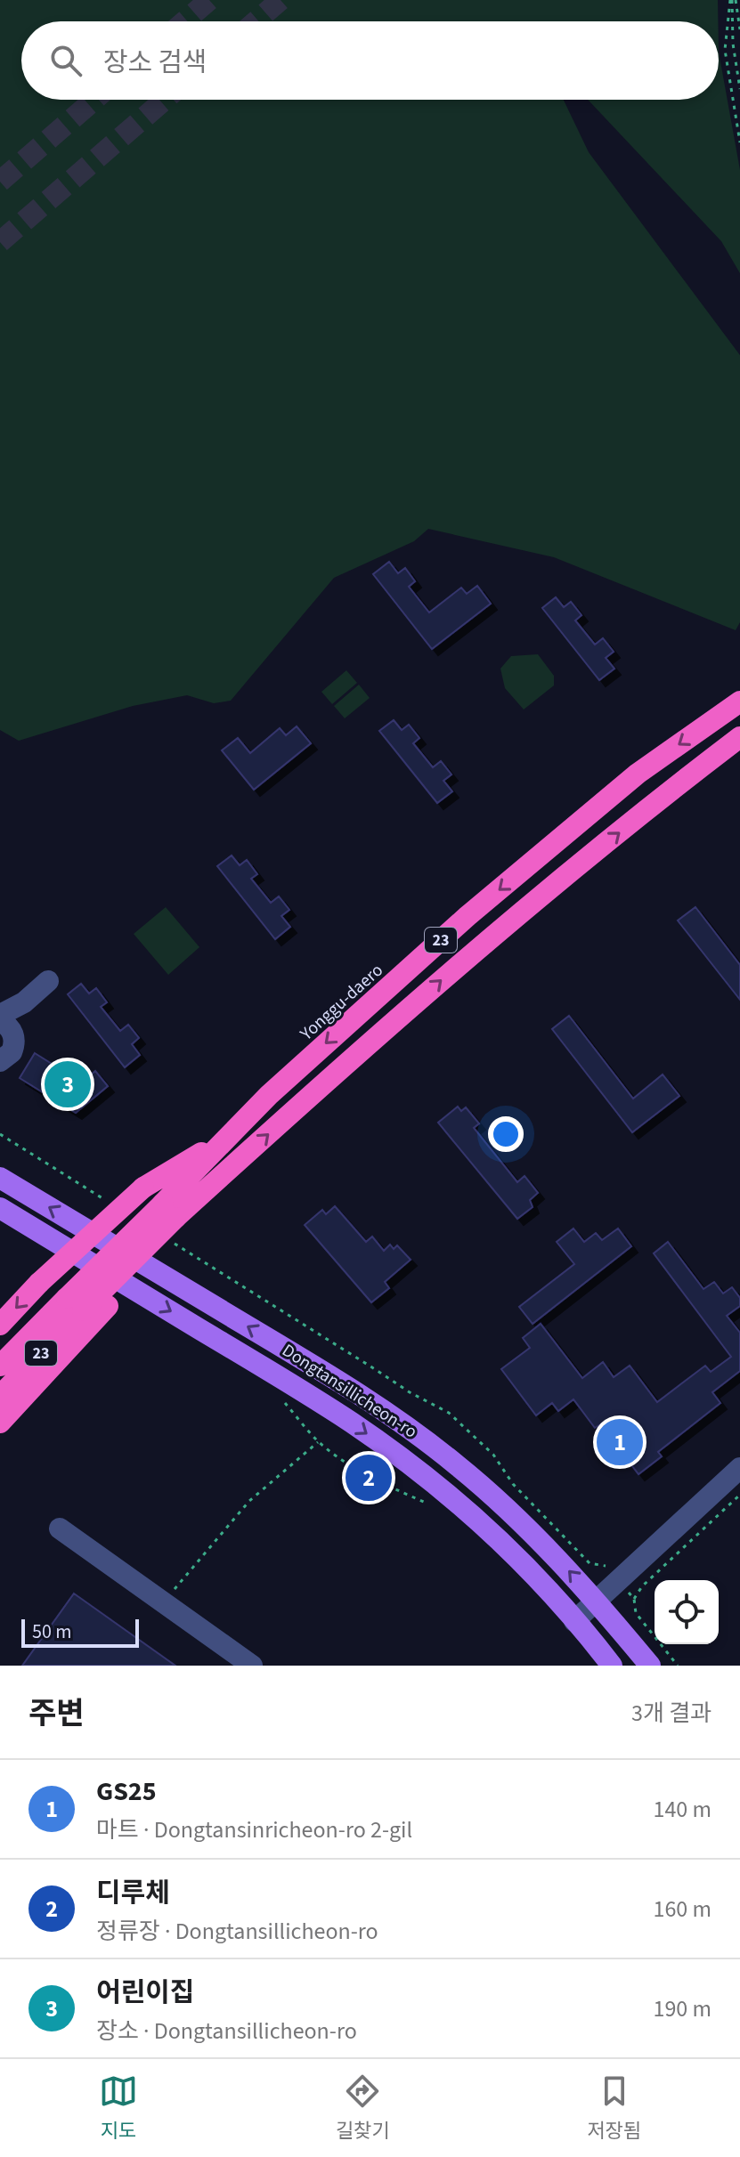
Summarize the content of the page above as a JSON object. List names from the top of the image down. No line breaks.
{"streets":{"highway":["23","Yonggu-daero"],"main road":["Dongtansillicheon-ro"]},"scale_bar":"50 m","page":{"search":"장소 검색","pins":["3","1","2"],"scale":"50 m","heading":["주변","3개 결과"],"list":[{"mark":"1","name":"GS25","note":"마트 · Dongtansinricheon-ro 2-gil","value":"140 m"},{"mark":"2","name":"디루체","note":"정류장 · Dongtansillicheon-ro","value":"160 m"},{"mark":"3","name":"어린이집","note":"장소 · Dongtansillicheon-ro","value":"190 m"}],"nav":["지도","길찾기","저장됨"]}}
